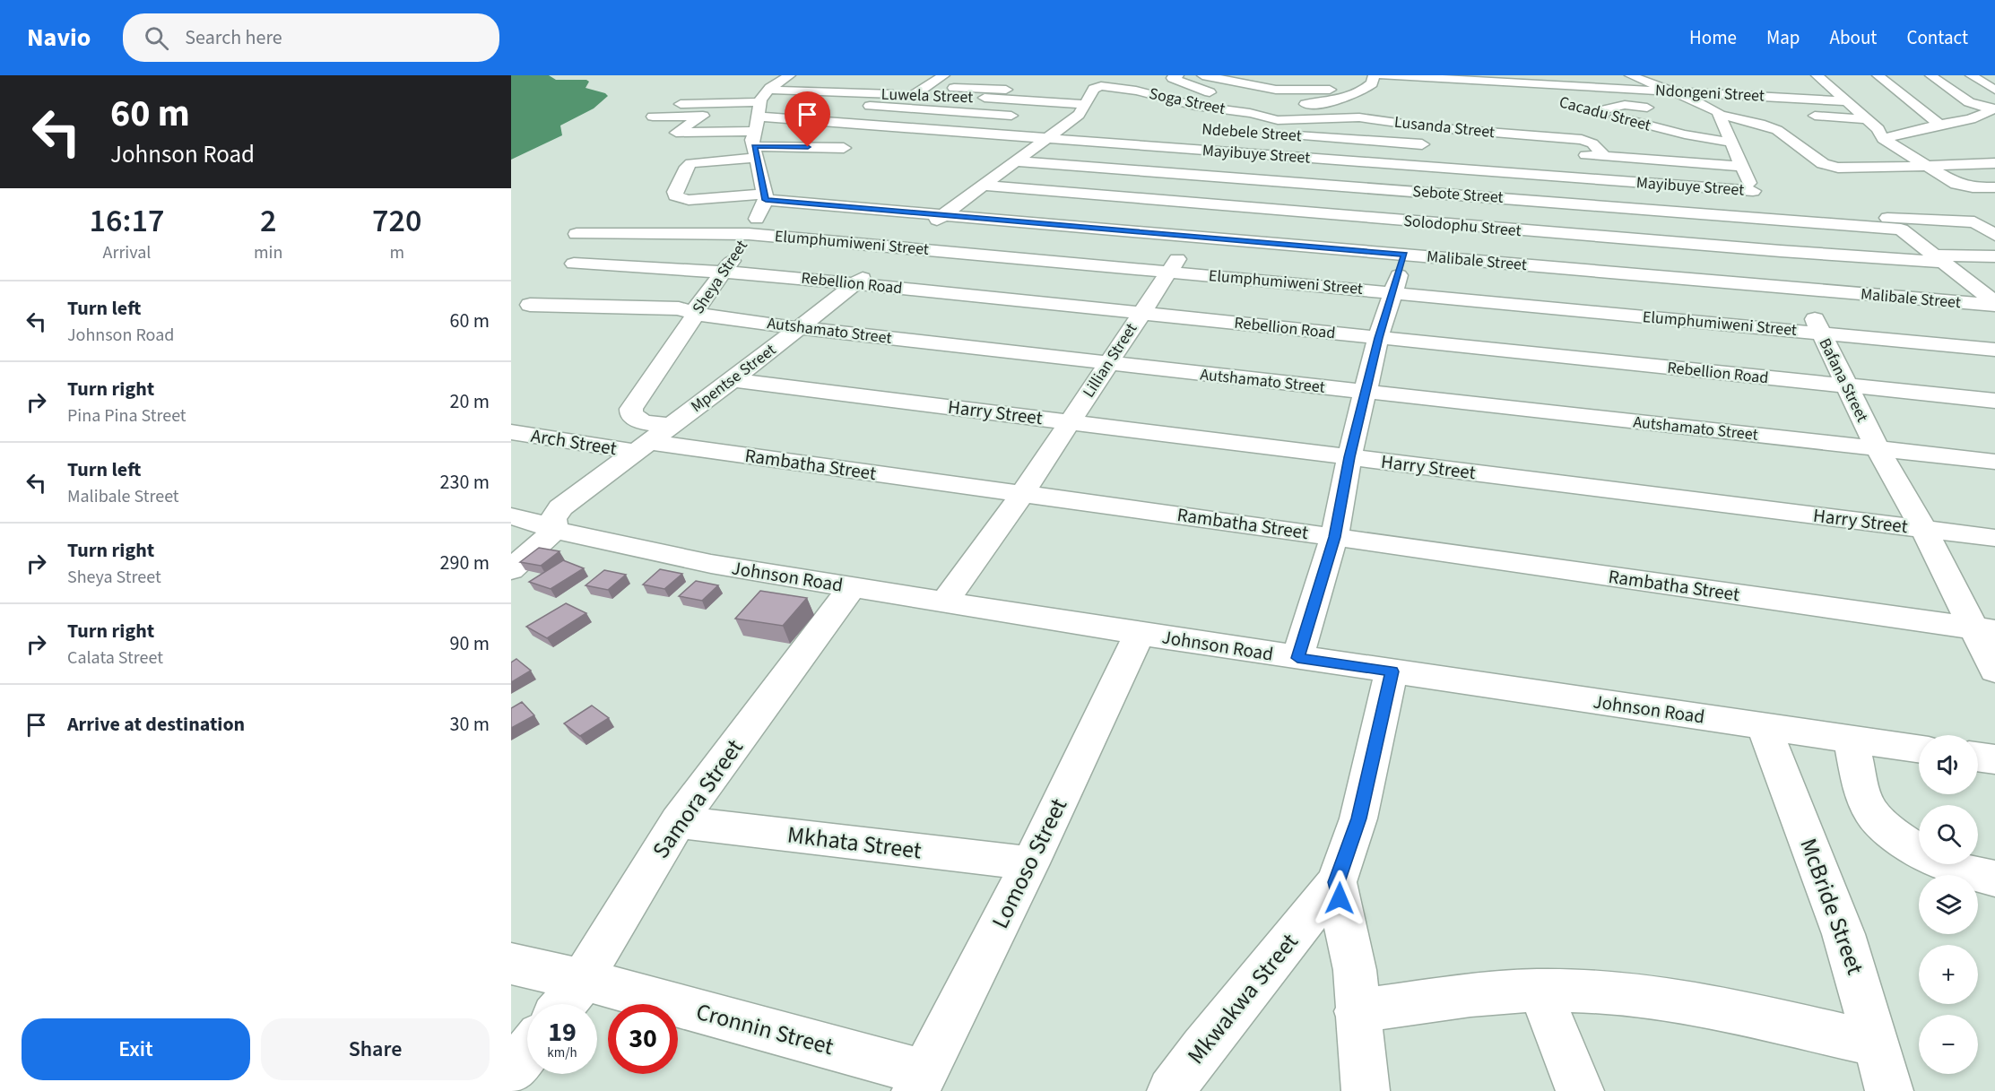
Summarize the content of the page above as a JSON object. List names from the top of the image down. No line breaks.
{"streets":{"street":["Ndongeni Street","Luwela Street","Soga Street","Cacadu Street","Lusanda Street","Ndebele Street","Mayibuye Street","Sebote Street","Solodophu Street","Elumphumiweni Street","Malibale Street","Sheya Street","Rebellion Road","Autshamato Street","Lillian Street","Mpentse Street","Bafana Street","Harry Street","Arch Street","Rambatha Street","Johnson Road","Samora Street","Mkhata Street","Lomoso Street","McBride Street","Mkwakwa Street","Cronnin Street"]},"crossings":[["Ndongeni Street","Cacadu Street"],["Luwela Street","Mayibuye Street"],["Luwela Street","Malibale Street"],["Luwela Street","Mpentse Street"],["Soga Street","Lusanda Street"],["Soga Street","Ndebele Street"],["Soga Street","Lillian Street"],["Soga Street","Mpentse Street"],["Cacadu Street","Bafana Street"],["Lusanda Street","Ndebele Street"],["Lusanda Street","Lillian Street"],["Ndebele Street","Lillian Street"],["Mayibuye Street","Malibale Street"],["Mayibuye Street","Lillian Street"],["Mayibuye Street","Mpentse Street"],["Mayibuye Street","Bafana Street"],["Sebote Street","Lillian Street"],["Sebote Street","Mpentse Street"],["Sebote Street","Bafana Street"],["Solodophu Street","Lillian Street"],["Solodophu Street","Mpentse Street"],["Solodophu Street","Bafana Street"],["Elumphumiweni Street","Sheya Street"],["Elumphumiweni Street","Lillian Street"],["Elumphumiweni Street","Mpentse Street"],["Elumphumiweni Street","Bafana Street"],["Malibale Street","Sheya Street"],["Malibale Street","Lillian Street"],["Malibale Street","Mpentse Street"],["Malibale Street","Bafana Street"],["Sheya Street","Rebellion Road"],["Sheya Street","Autshamato Street"],["Sheya Street","Mpentse Street"],["Sheya Street","Arch Street"],["Sheya Street","Rambatha Street"],["Rebellion Road","Lillian Street"],["Rebellion Road","Mpentse Street"],["Rebellion Road","Bafana Street"],["Autshamato Street","Lillian Street"],["Autshamato Street","Mpentse Street"],["Autshamato Street","Bafana Street"],["Lillian Street","Harry Street"],["Lillian Street","Rambatha Street"],["Lillian Street","Johnson Road"],["Mpentse Street","Harry Street"],["Mpentse Street","Arch Street"],["Mpentse Street","Rambatha Street"],["Mpentse Street","Johnson Road"],["Bafana Street","Harry Street"],["Bafana Street","Rambatha Street"],["Arch Street","Rambatha Street"],["Johnson Road","Samora Street"],["Johnson Road","Lomoso Street"],["Johnson Road","McBride Street"],["Johnson Road","Mkwakwa Street"],["Samora Street","Mkhata Street"],["Samora Street","Cronnin Street"],["Mkhata Street","Lomoso Street"],["Lomoso Street","Cronnin Street"]],"page":{"header":"Navio","search":"Search here","nav":["Home","Map","About","Contact"],"turn":["60 m","Johnson Road"],"eta":["16:17","Arrival","2","min","720","m"],"list":[{"name":"Turn left","note":"Johnson Road","value":"60 m"},{"name":"Turn right","note":"Pina Pina Street","value":"20 m"},{"name":"Turn left","note":"Malibale Street","value":"230 m"},{"name":"Turn right","note":"Sheya Street","value":"290 m"},{"name":"Turn right","note":"Calata Street","value":"90 m"},{"name":"Arrive at destination","value":"30 m"}],"map_buttons":["+","−"],"speed":"19 km/h","limit":"30","buttons":["Exit","Share"]}}
